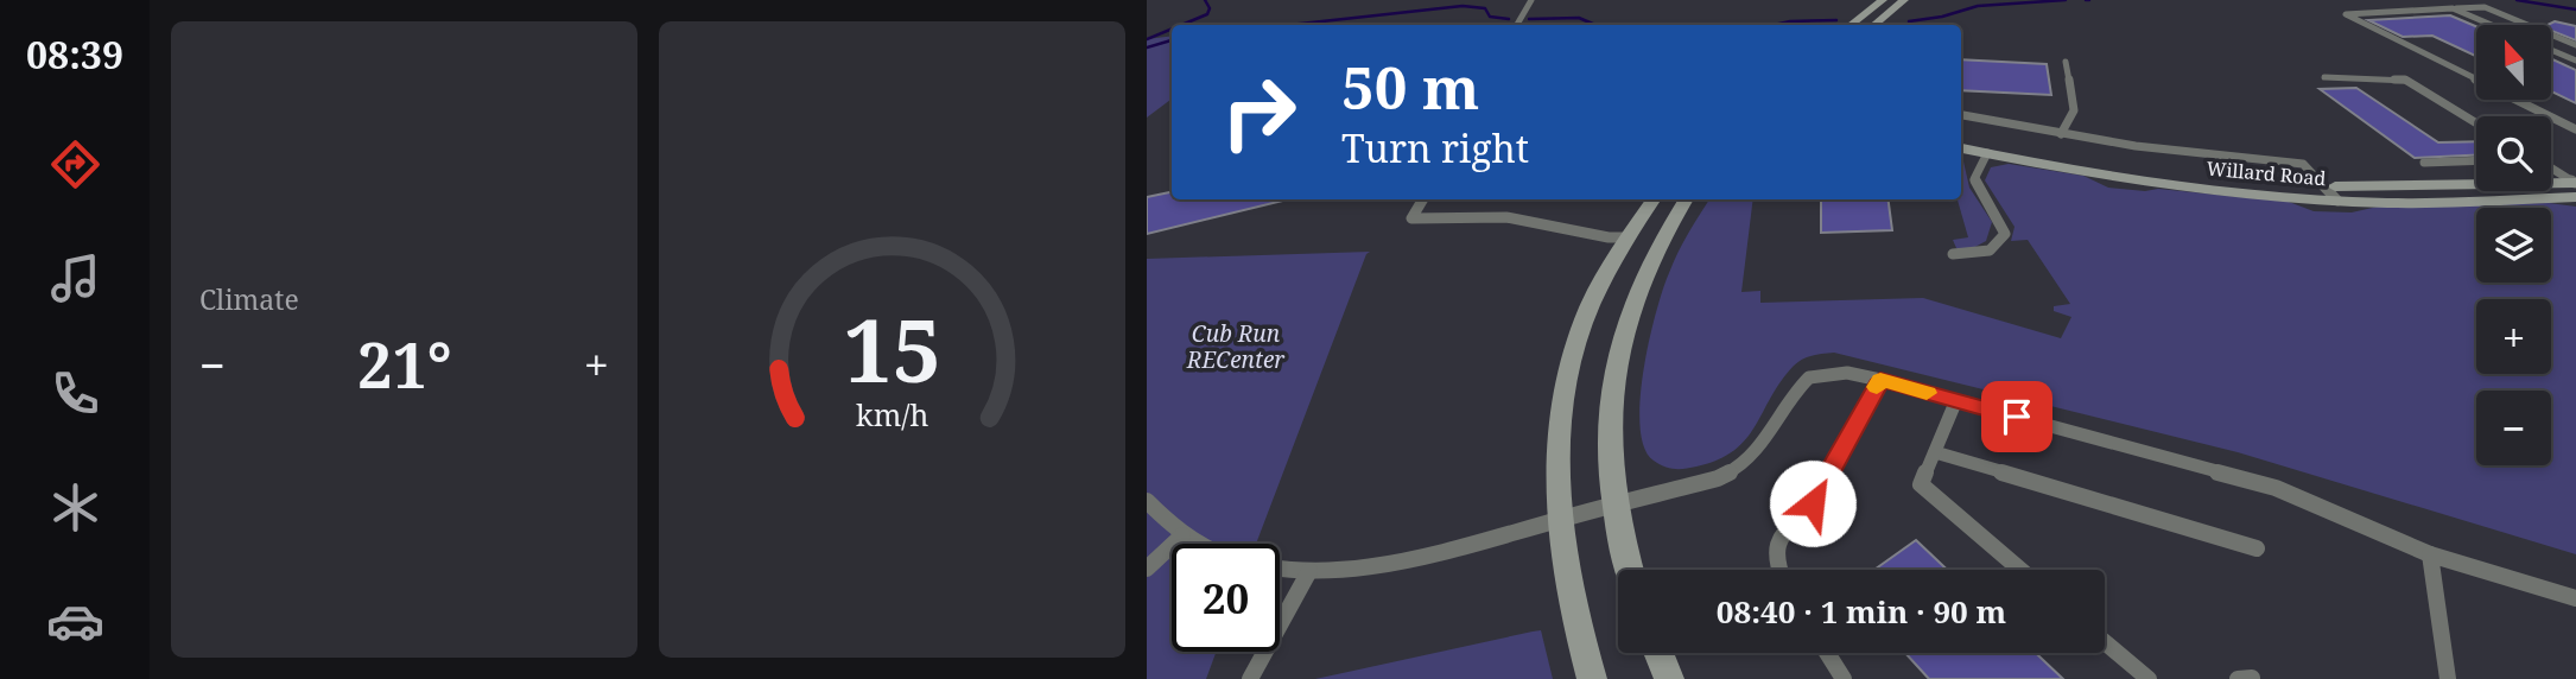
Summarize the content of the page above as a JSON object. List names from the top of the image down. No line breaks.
{"streets":{"main road":["Willard Road"]},"parks":["Cub Run RECenter"],"north":"top","page":{"tabs":"08:39","tile":"Climate","map_buttons":["+","−"],"turn":["50 m","Turn right"],"heat":["−","21°","+"],"limit":"20","trip":"08:40 · 1 min · 90 m","gauge":["15","km/h"]}}
